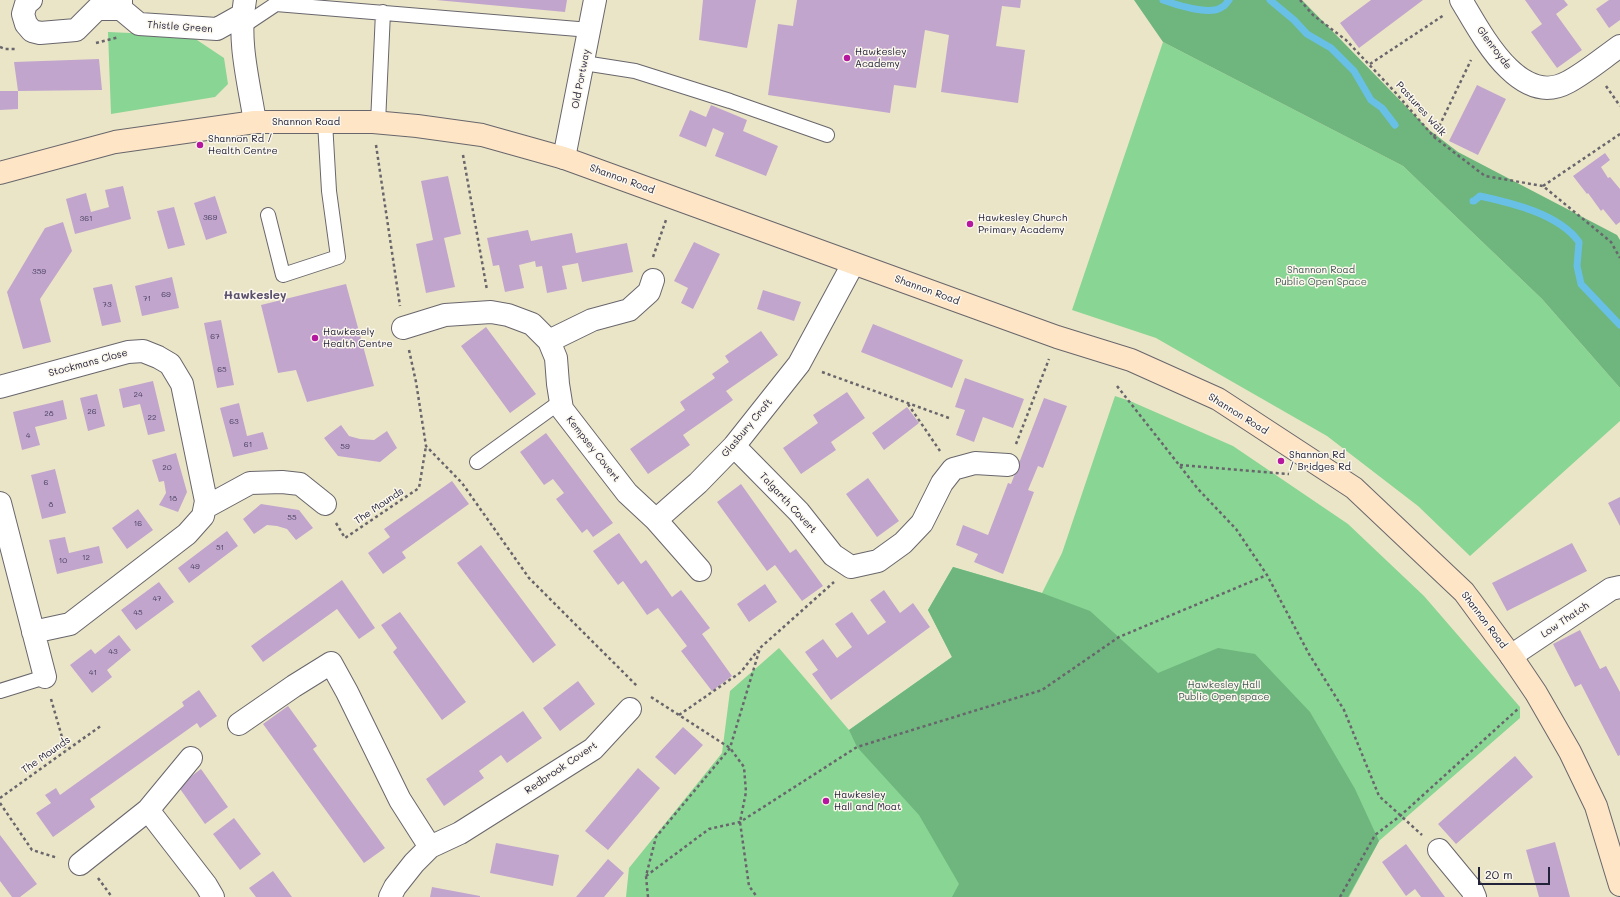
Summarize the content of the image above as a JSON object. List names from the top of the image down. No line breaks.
{"streets":{"street":["Thistle Green","Glenroyde","Old Portway","Shannon Road","Stockmans Close","Glasbury Croft","Kempsey Covert","Talgarth Covert","Low Thatch","Redbrook Covert"],"path":["Pastures Walk","The Mounds"]},"crossings":[["Old Portway","Shannon Road"],["Shannon Road","Glasbury Croft"],["Shannon Road","Low Thatch"],["Glasbury Croft","Kempsey Covert"],["Glasbury Croft","Talgarth Covert"]],"districts":["Hawkesley"],"parks":["Shannon Road Public Open Space","Hawkesley Hall Public Open space"],"places":["Hawkesley Academy","Shannon Rd / Health Centre","Hawkesley Church Primary Academy","Hawkesely Health Centre","Shannon Rd / Bridges Rd","Hawkesley Hall and Moat"],"house_numbers":["369","361","359","69","71","73","67","65","24","26","28","22","63","4","61","59","20","6","18","8","55","16","51","12","10","49","47","45","43","41"],"scale_bar":"20 m"}
